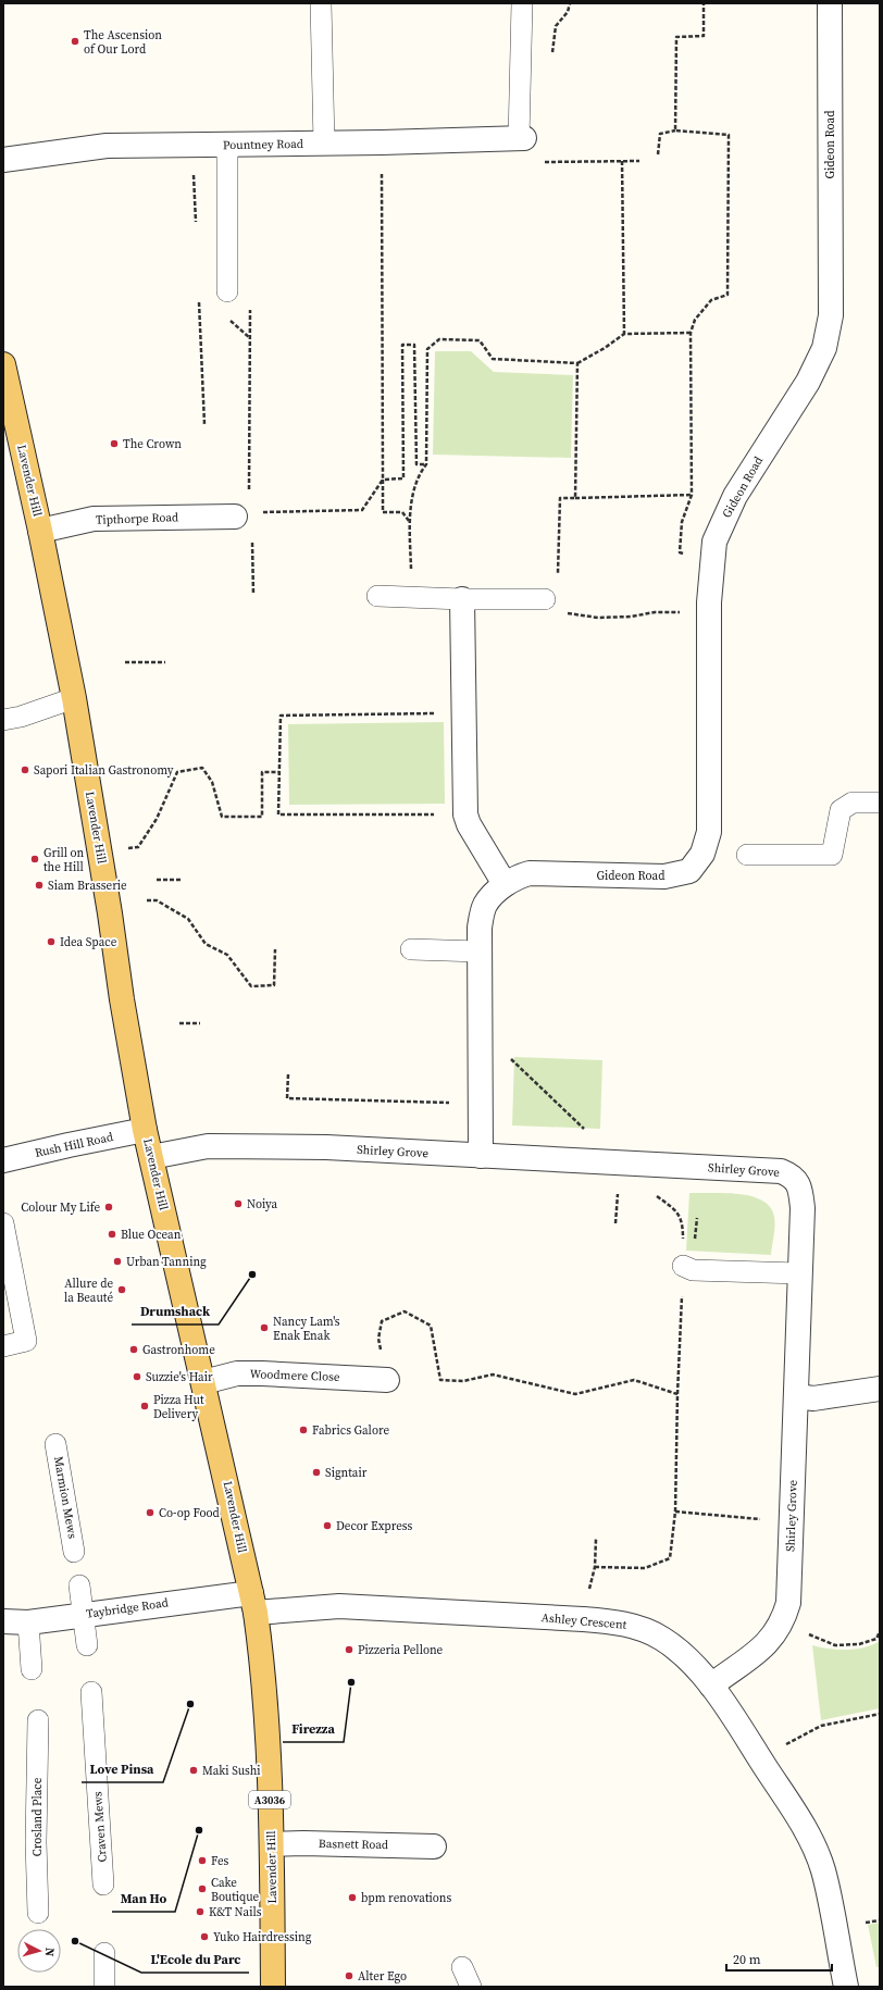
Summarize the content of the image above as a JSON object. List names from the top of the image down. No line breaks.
{"streets":{"main road":["Lavender Hill","A3036"],"street":["Pountney Road","Gideon Road","Tipthorpe Road","Rush Hill Road","Shirley Grove","Woodmere Close","Taybridge Road","Ashley Crescent","Basnett Road"],"lane":["Marmion Mews","Crosland Place","Craven Mews"]},"crossings":[["Gideon Road","Shirley Grove"],["Lavender Hill","Tipthorpe Road"],["Lavender Hill","Rush Hill Road"],["Lavender Hill","Shirley Grove"],["Lavender Hill","Woodmere Close"],["Lavender Hill","Taybridge Road"],["Lavender Hill","Ashley Crescent"],["Lavender Hill","Basnett Road"],["Shirley Grove","Ashley Crescent"],["Taybridge Road","Ashley Crescent"]],"places":["The Ascension of Our Lord","The Crown","Sapori Italian Gastronomy","Grill on the Hill","Siam Brasserie","Idea Space","Noiya","Colour My Life","Blue Ocean","Urban Tanning","Drumshack","Allure de la Beauté","Nancy Lam's Enak Enak","Gastronhome","Suzzie's Hair","Pizza Hut Delivery","Fabrics Galore","Signtair","Co-op Food","Decor Express","Pizzeria Pellone","Firezza","Love Pinsa","Maki Sushi","Man Ho","Fes","Cake Boutique","bpm renovations","K&T Nails","Yuko Hairdressing","L'Ecole du Parc","Alter Ego"],"scale_bar":"20 m","north":"right"}
